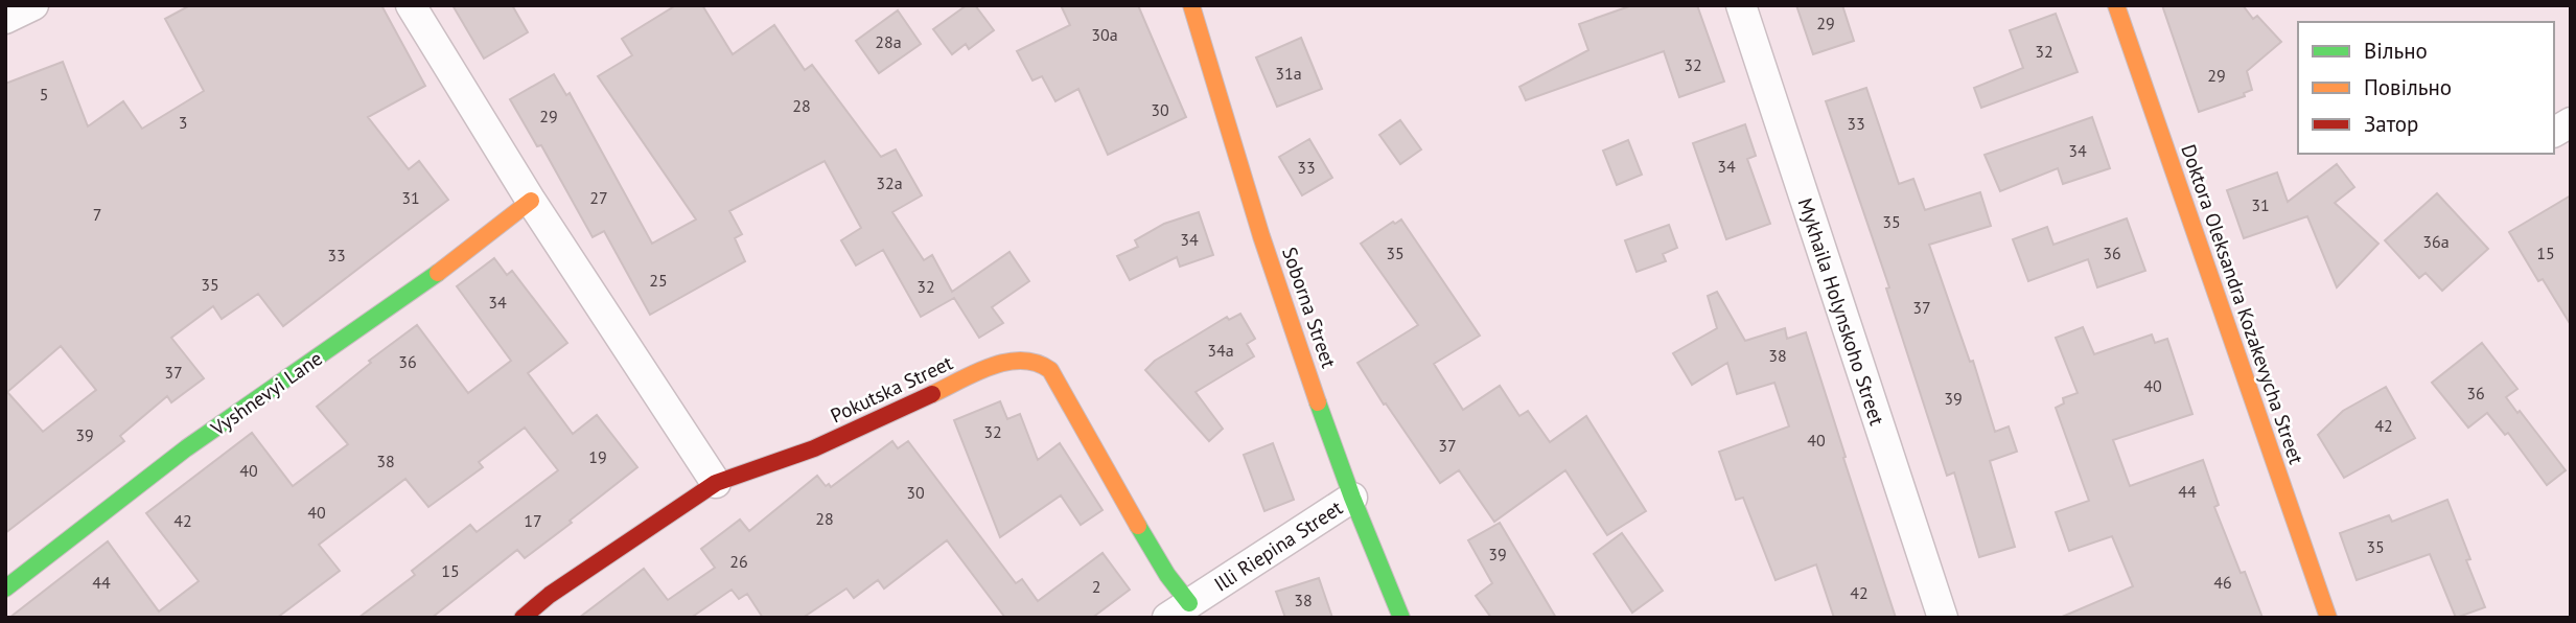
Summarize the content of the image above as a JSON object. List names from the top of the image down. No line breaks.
{"streets":{"street":["Doktora Oleksandra Kozakevycha Street","Soborna Street","Mykhaila Holynskoho Street","Pokutska Street","Vyshnevyi Lane","Illi Riepina Street"]},"crossings":[["Soborna Street","Illi Riepina Street"],["Pokutska Street","Illi Riepina Street"]],"house_numbers":["29","30а","28а","32","32","31а","29","5","28","30","29","3","33","34","34","33","32а","31","27","31","7","35","34","36а","35","36","15","33","25","35","32","34","37","34а","38","36","37","40","36","39","42","32","39","40","37","19","38","40","44","30","40","28","42","17","35","39","26","15","44","46","2","42","38"],"legend":["Вільно","Повільно","Затор"]}
